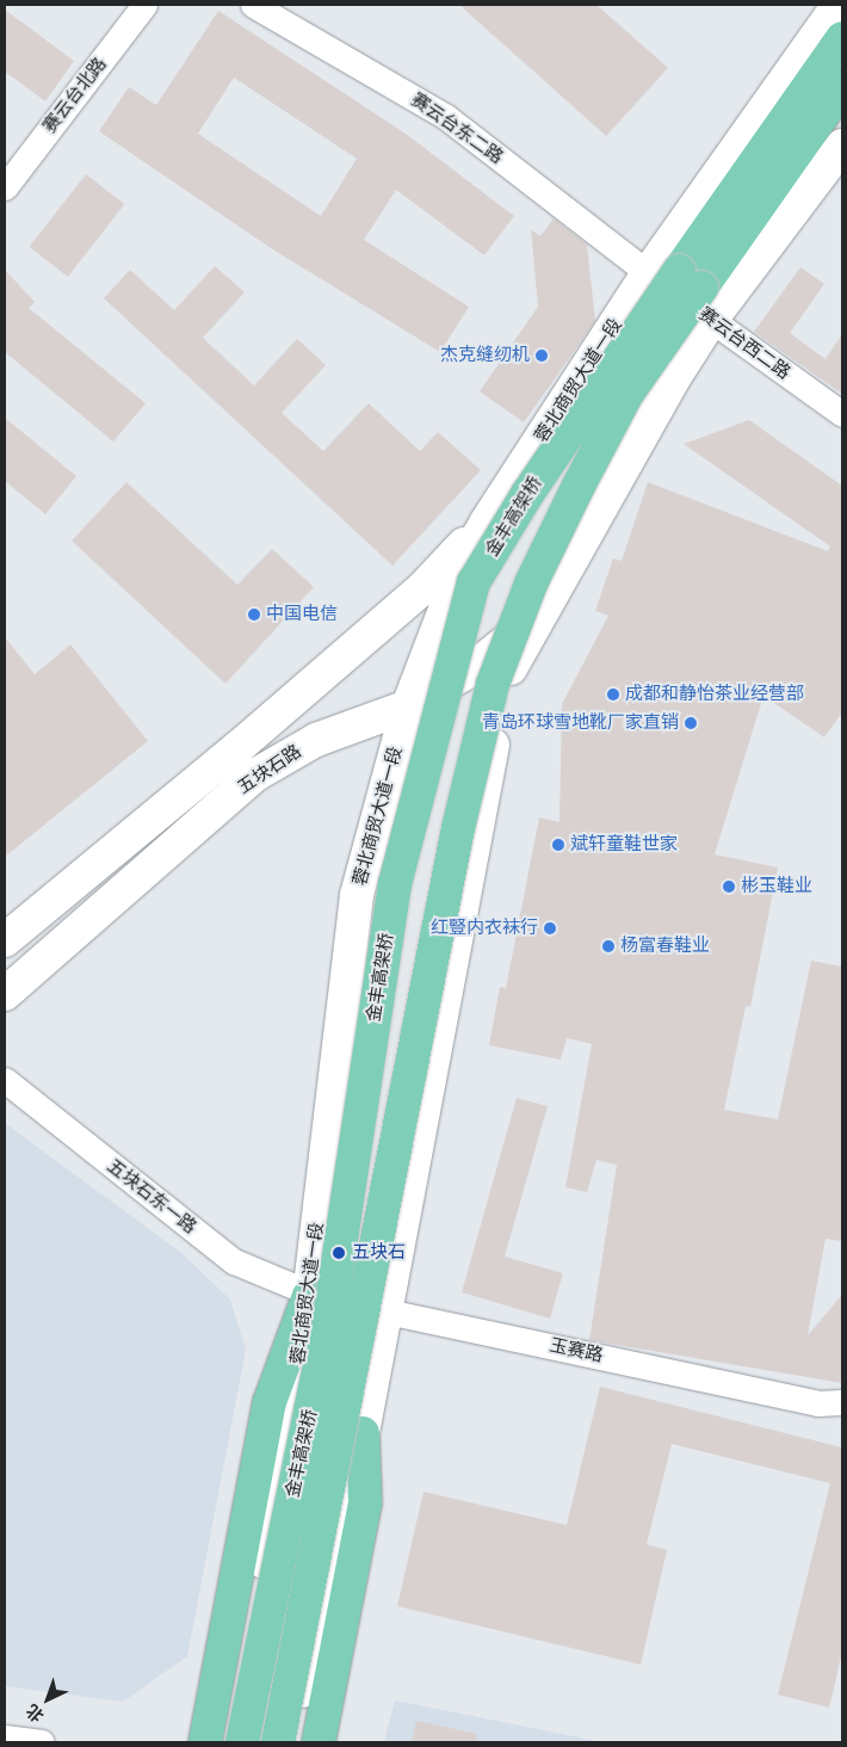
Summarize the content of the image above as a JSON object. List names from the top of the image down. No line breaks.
{"streets":{"highway":["蓉北商贸大道一段","金丰高架桥"],"main road":["五块石路"],"street":["赛云台北路","赛云台东二路","赛云台西二路","五块石东一路","玉赛路"]},"crossings":[["赛云台东二路","赛云台西二路"],["赛云台东二路","蓉北商贸大道一段"],["赛云台东二路","金丰高架桥"],["赛云台西二路","蓉北商贸大道一段"],["赛云台西二路","金丰高架桥"],["蓉北商贸大道一段","金丰高架桥"],["蓉北商贸大道一段","五块石路"],["蓉北商贸大道一段","五块石东一路"],["蓉北商贸大道一段","玉赛路"],["五块石东一路","玉赛路"]],"places":["杰克缝纫机","中国电信","成都和静怡茶业经营部","青岛环球雪地靴厂家直销","斌轩童鞋世家","彬玉鞋业","红豎内衣袜行","杨富春鞋业","五块石"],"north":"bottom left"}
